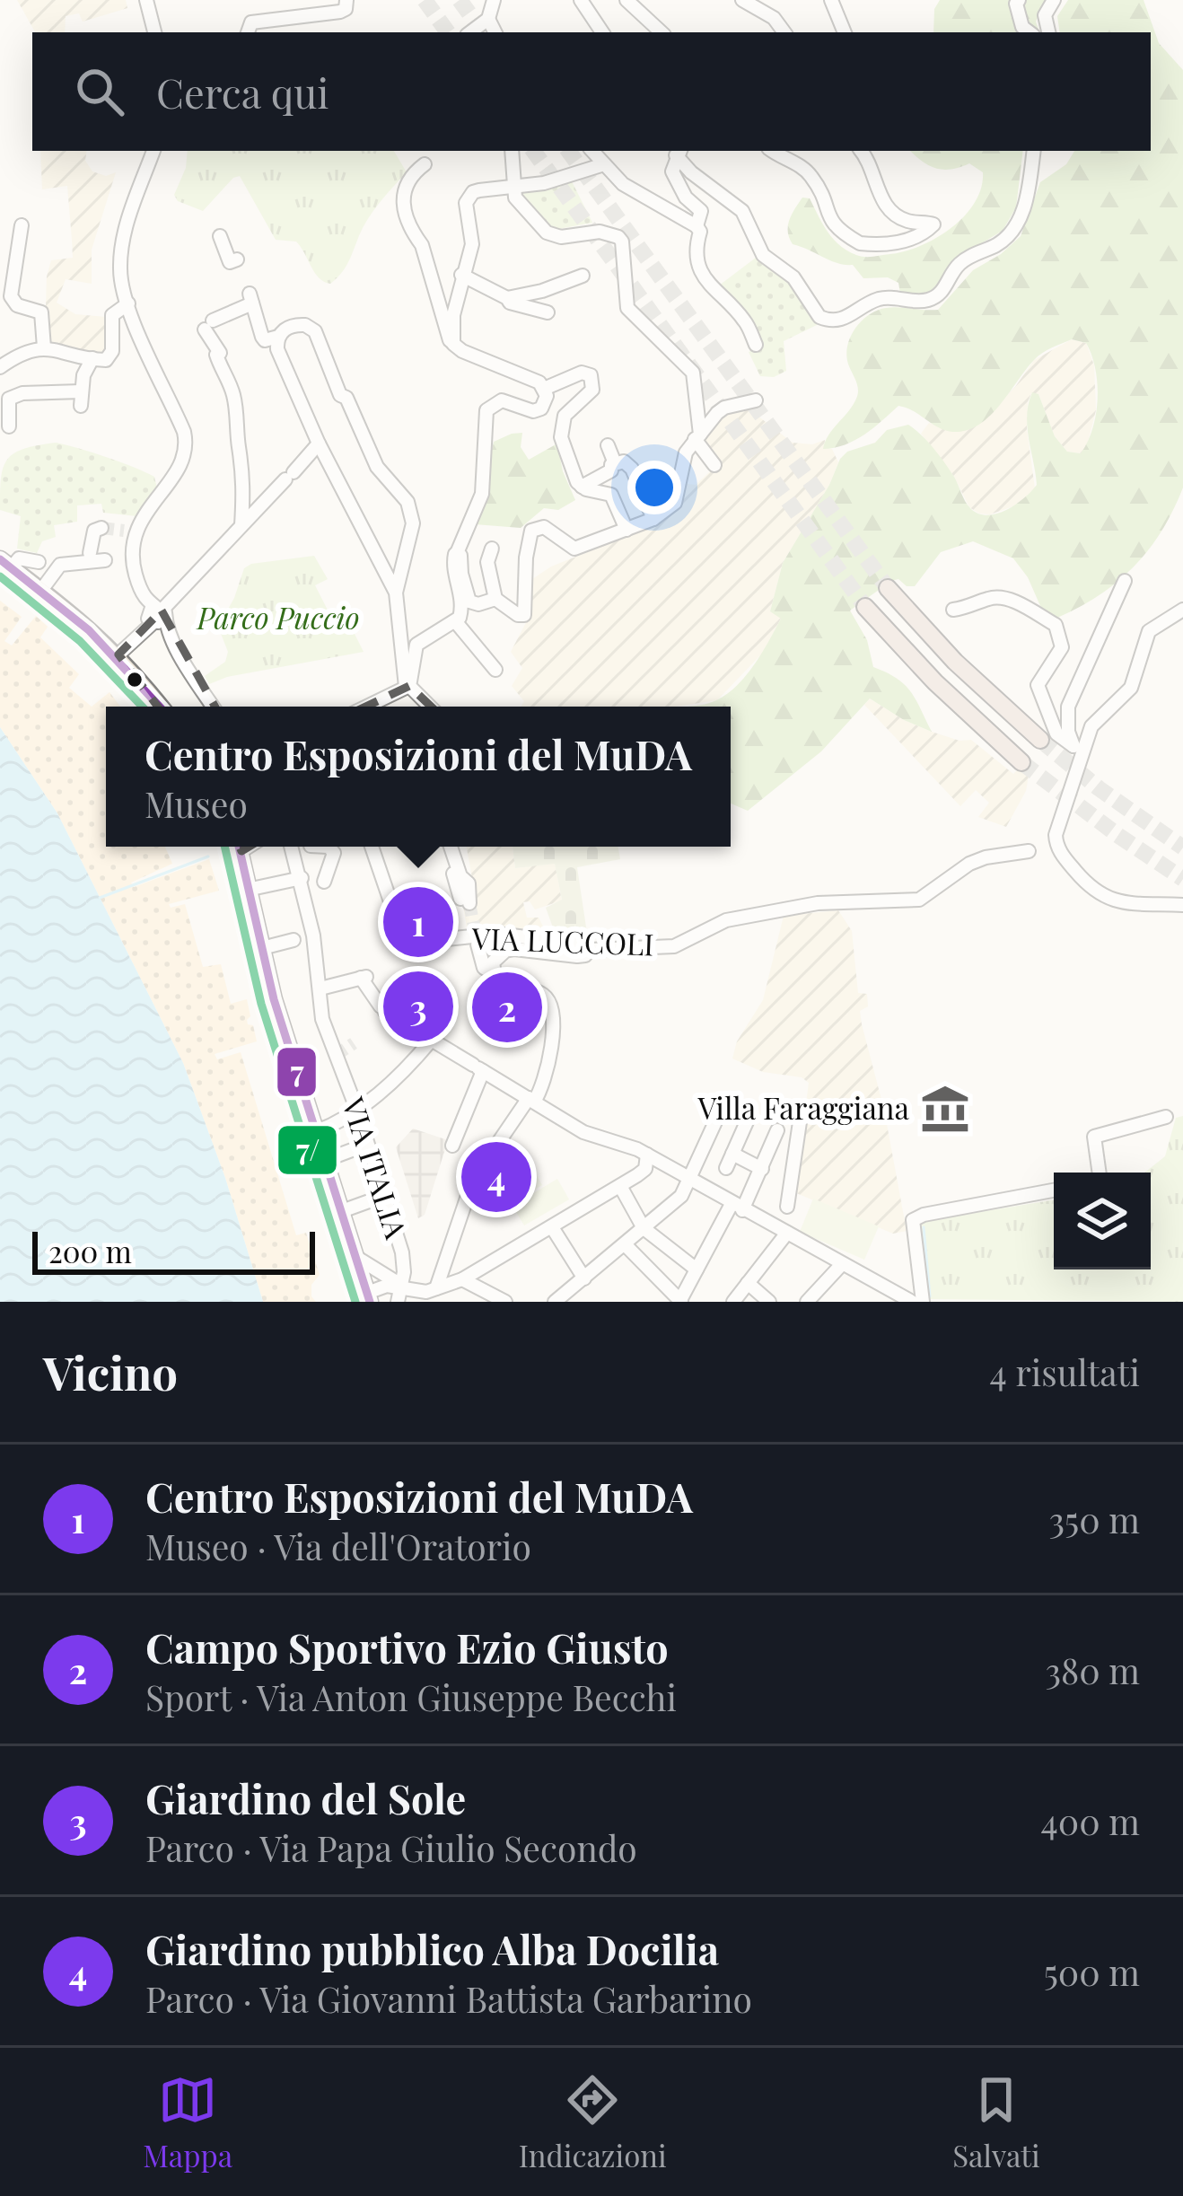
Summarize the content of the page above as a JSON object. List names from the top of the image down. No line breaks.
{"streets":{"street":["VIA LUCCOLI","VIA ITALIA"]},"parks":["Parco Puccio"],"places":{"museum":["Villa Faraggiana"]},"lines":["transit line 7","transit line 7/"],"scale_bar":"200 m","page":{"search":"Cerca qui","popup":["Centro Esposizioni del MuDA","Museo"],"pins":["1","3","2","4"],"scale":"200 m","heading":["Vicino","4 risultati"],"list":[{"mark":"1","name":"Centro Esposizioni del MuDA","note":"Museo · Via dell'Oratorio","value":"350 m"},{"mark":"2","name":"Campo Sportivo Ezio Giusto","note":"Sport · Via Anton Giuseppe Becchi","value":"380 m"},{"mark":"3","name":"Giardino del Sole","note":"Parco · Via Papa Giulio Secondo","value":"400 m"},{"mark":"4","name":"Giardino pubblico Alba Docilia","note":"Parco · Via Giovanni Battista Garbarino","value":"500 m"}],"nav":["Mappa","Indicazioni","Salvati"]}}
